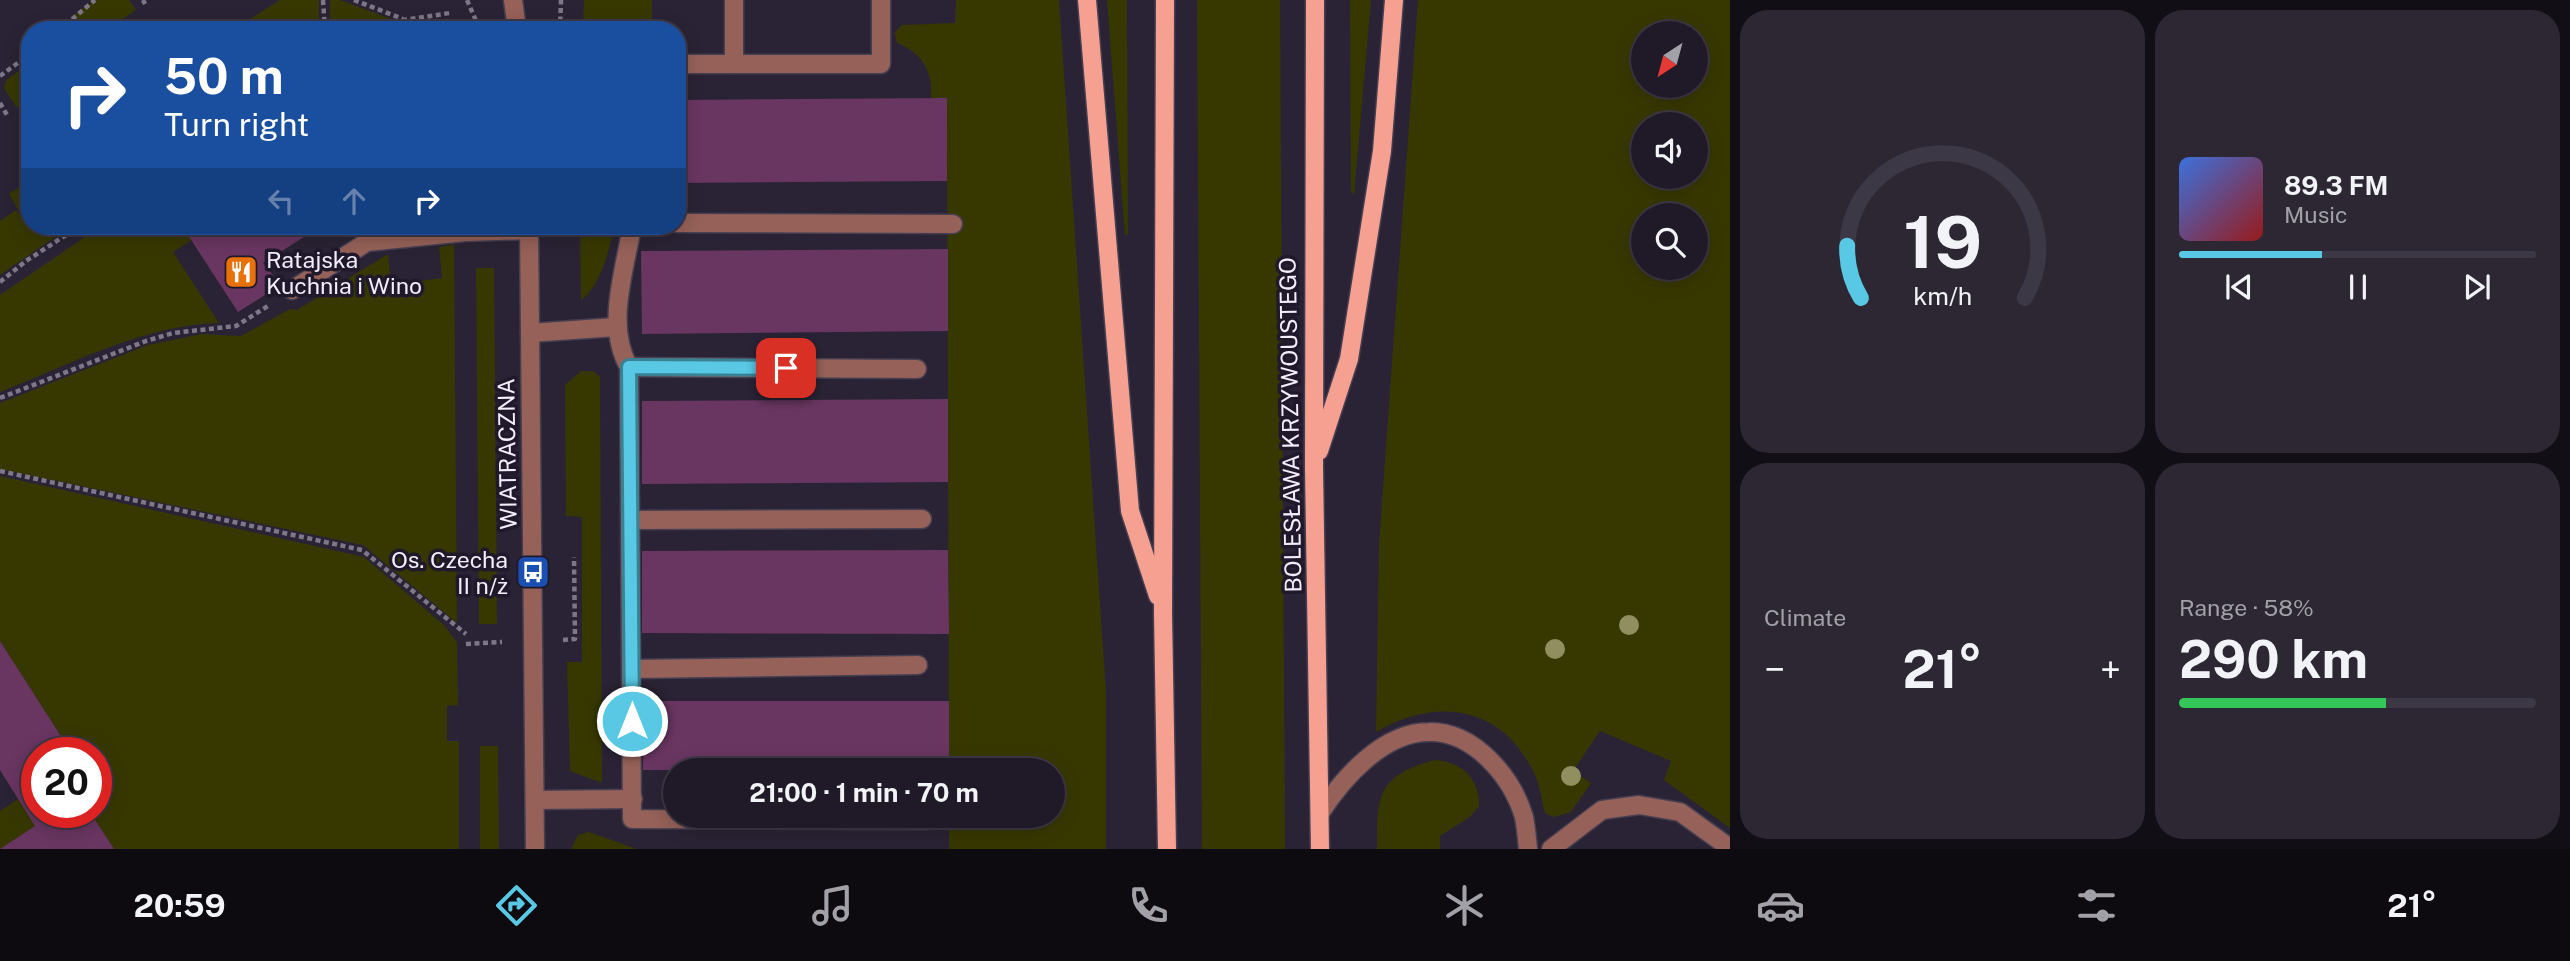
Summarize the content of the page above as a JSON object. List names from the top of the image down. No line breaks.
{"streets":{"main road":["BOLESŁAWA KRZYWOUSTEGO"],"street":["WIATRACZNA"]},"places":{"restaurant":["Ratajska Kuchnia i Wino"],"bus stop":["Os. Czecha II n/ż"]},"north":"bottom left","page":{"turn":["50 m","Turn right"],"song":["89.3 FM","Music"],"tile":["Climate",["Range · 58%","290 km"]],"heat":["−","21°","+"],"limit":"20","trip":"21:00 · 1 min · 70 m","tabs":["20:59","21°"],"gauge":["19","km/h"]}}
